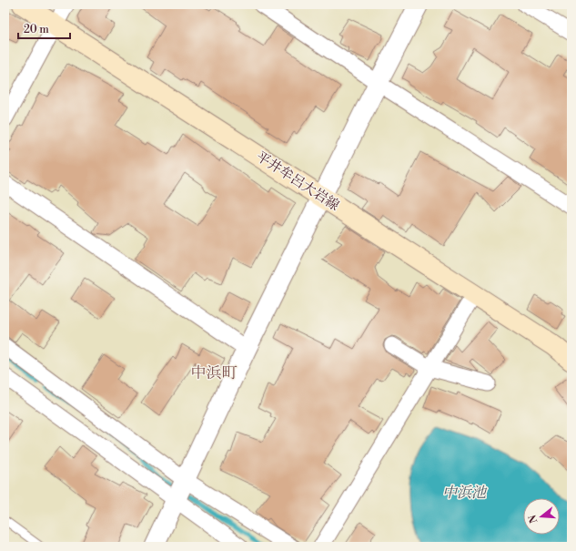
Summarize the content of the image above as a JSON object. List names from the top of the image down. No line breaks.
{"streets":{"main road":["平井牟呂大岩線"]},"districts":["中浜町"],"water":["中浜池"],"scale_bar":"20 m","north":"left"}
